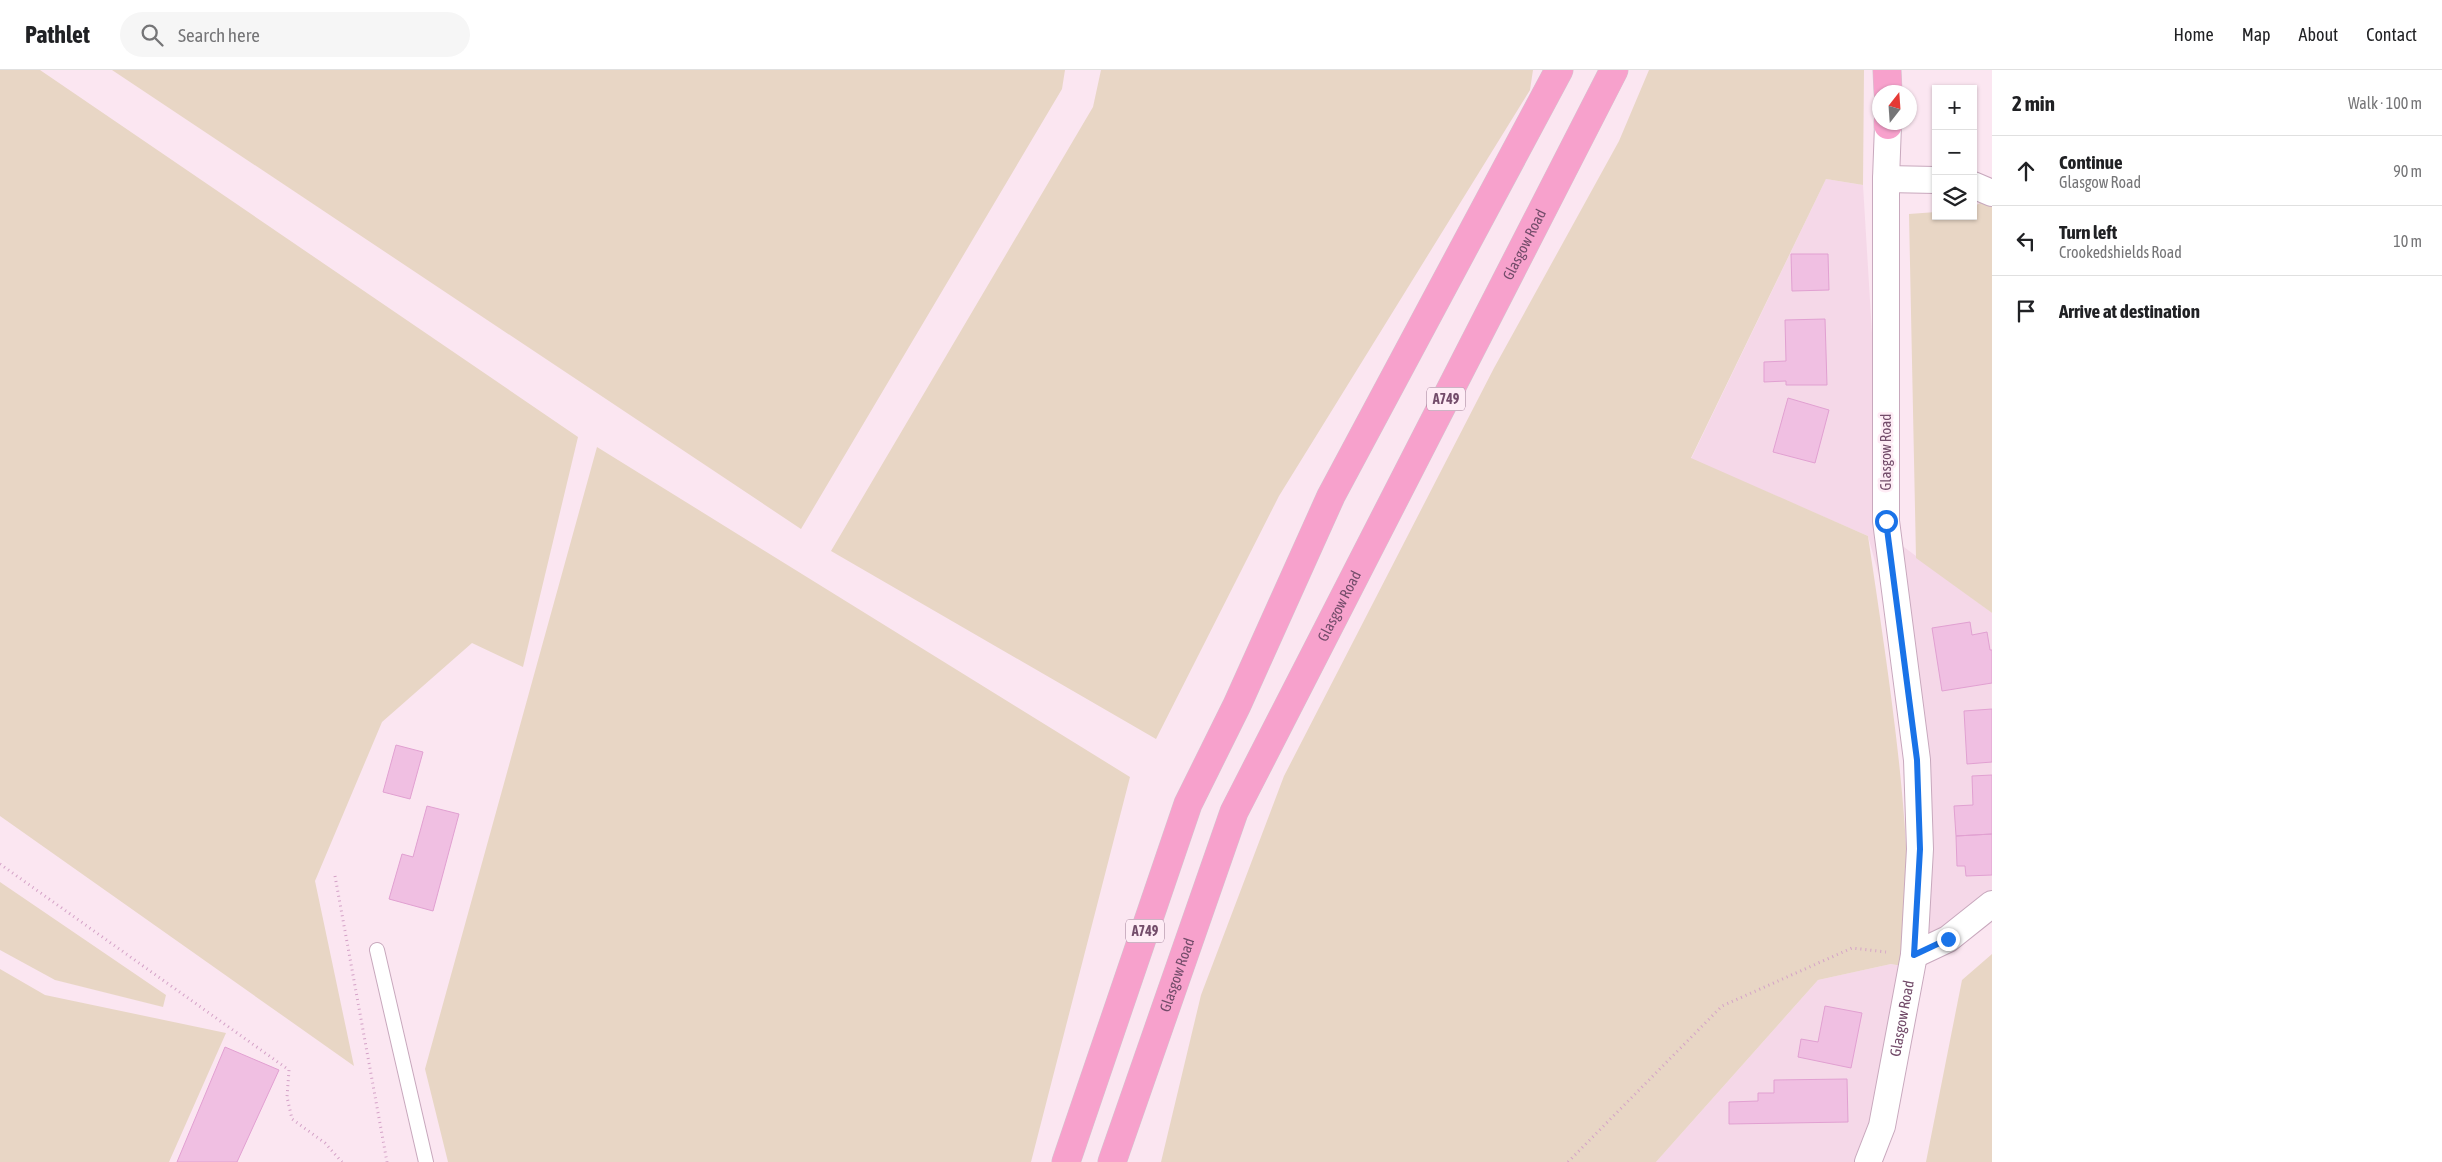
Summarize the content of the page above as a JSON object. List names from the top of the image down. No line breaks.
{"streets":{"main road":["Glasgow Road","A749"]},"north":"top","page":{"header":"Pathlet","search":"Search here","nav":["Home","Map","About","Contact"],"heading":["2 min","Walk · 100 m"],"map_buttons":["+","−"],"list":[["Continue","Glasgow Road","90 m"],["Turn left","Crookedshields Road","10 m"],"Arrive at destination"]}}
